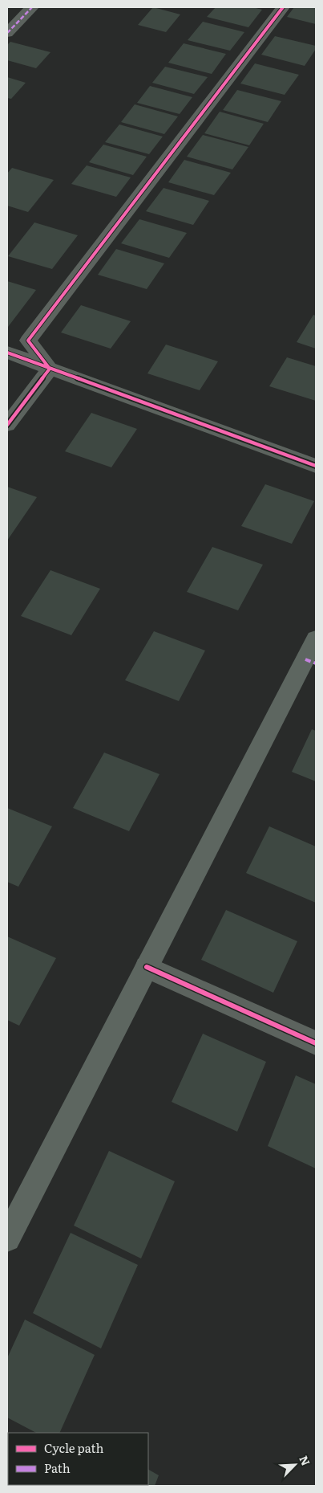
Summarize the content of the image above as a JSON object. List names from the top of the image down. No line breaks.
{"legend":["Cycle path","Path"],"north":"top right"}
